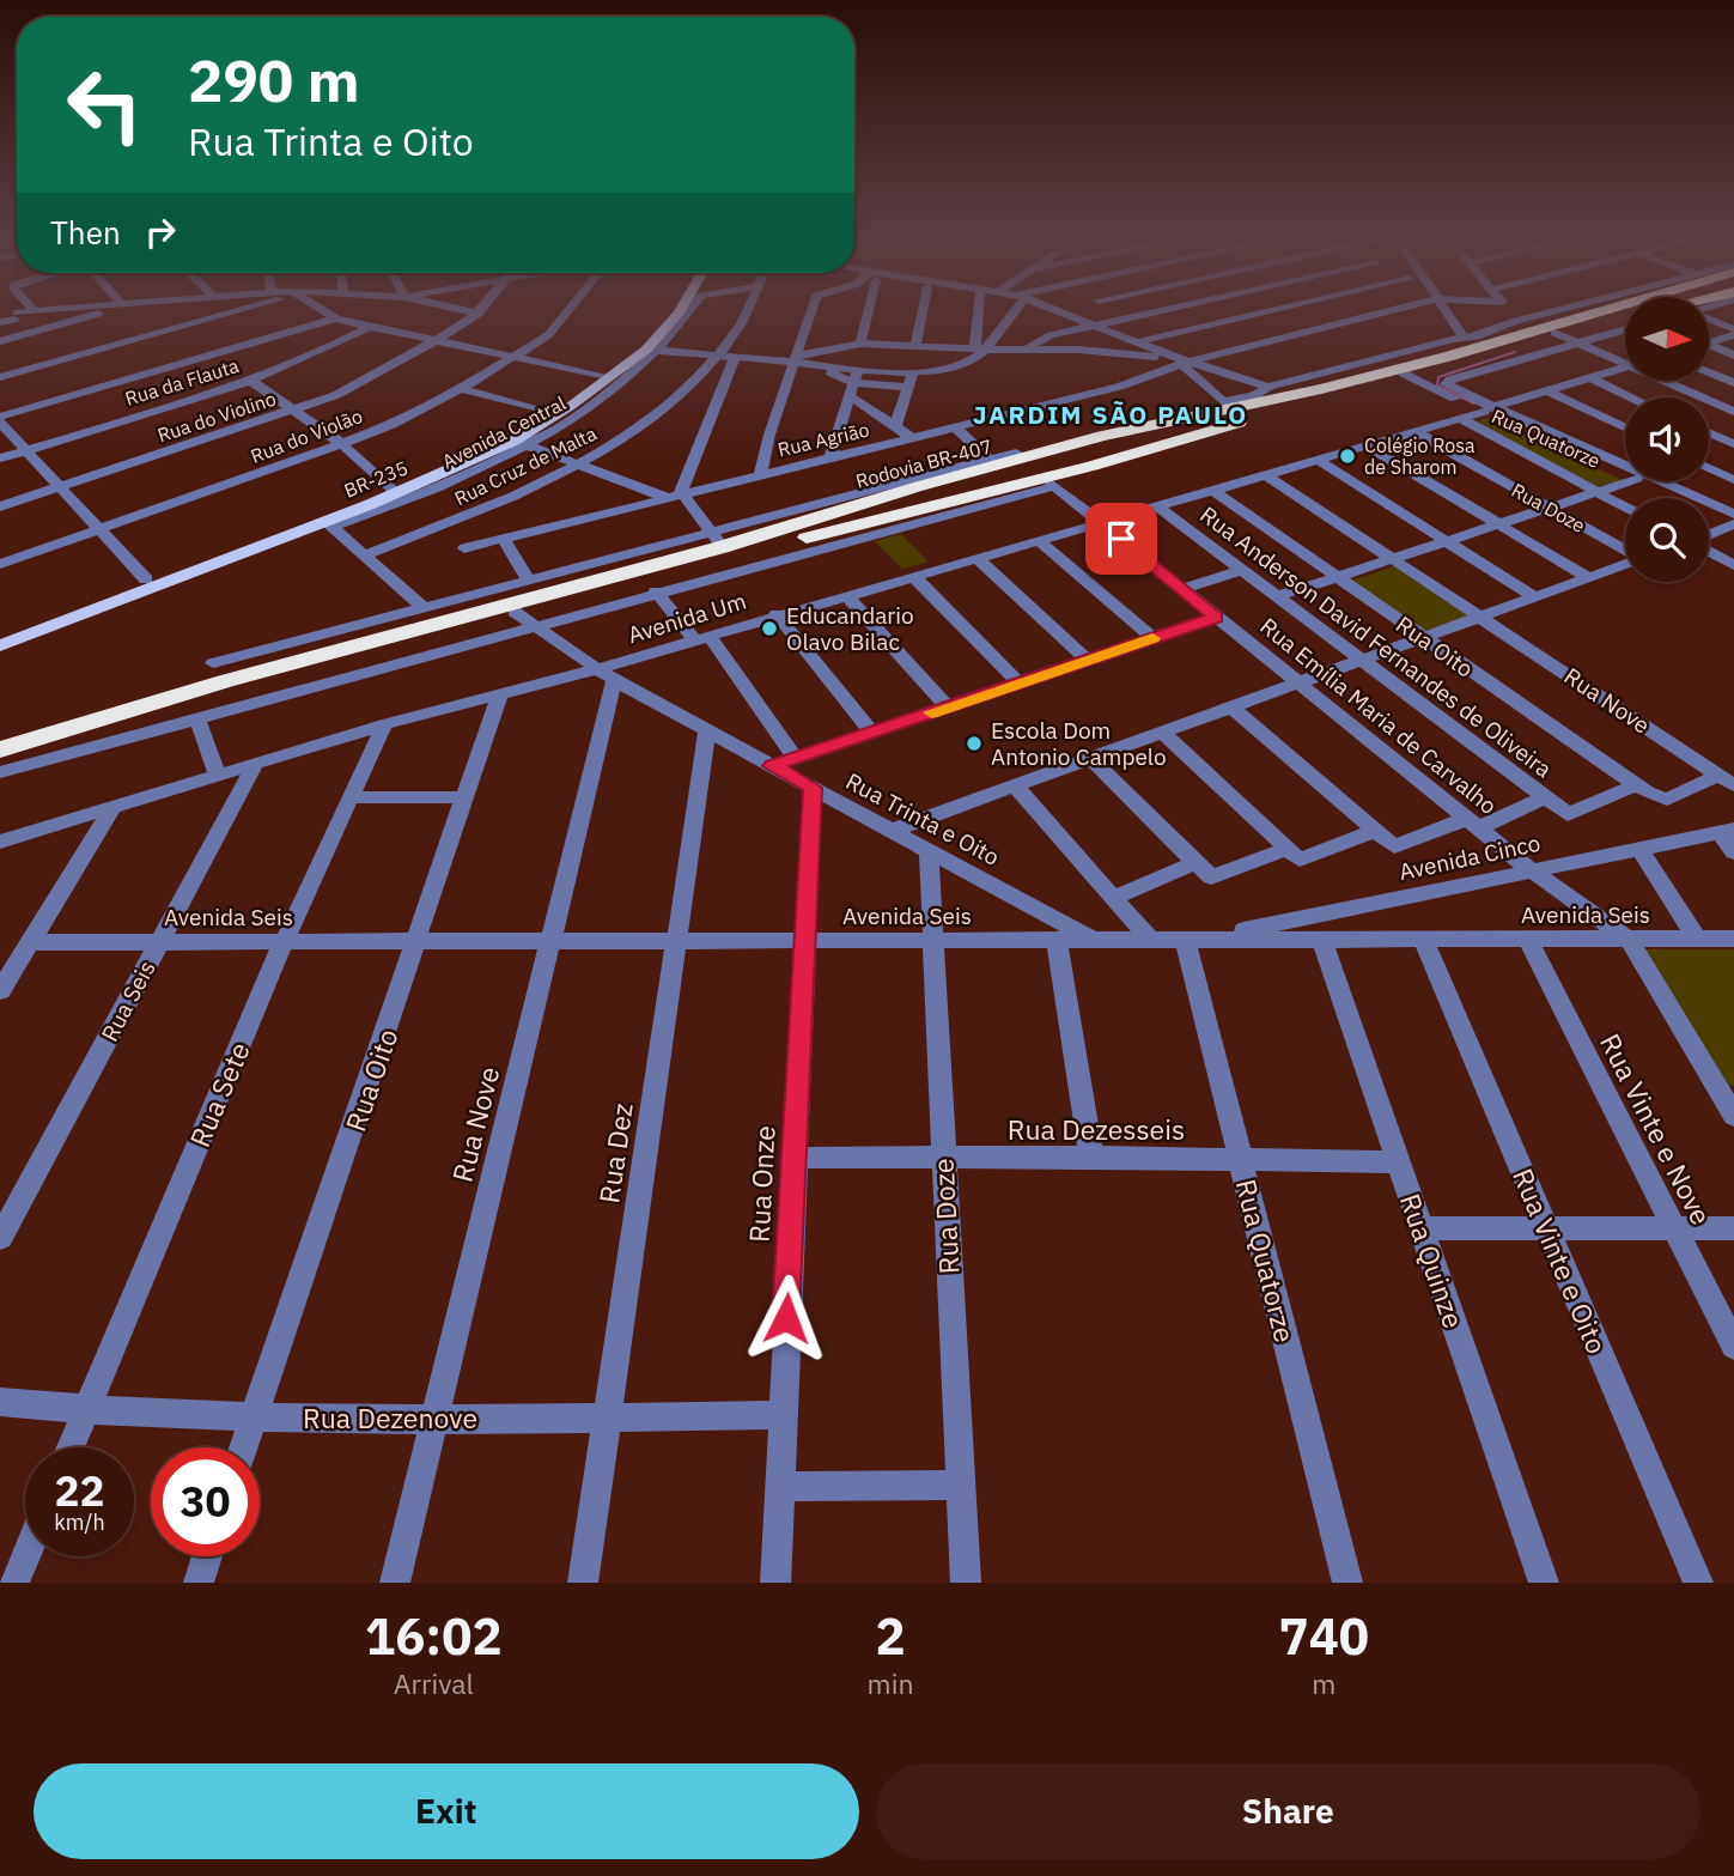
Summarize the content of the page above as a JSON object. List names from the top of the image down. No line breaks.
{"streets":{"highway":["Rodovia BR-407"],"main road":["BR-235"],"street":["Rua da Flauta","Rua do Violino","Rua do Violão","Rua Quatorze","Rua Agrião","Rua Cruz de Malta","Rua Doze","Avenida Um","Rua Anderson David Fernandes de Oliveira","Rua Oito","Rua Nove","Rua Emília Maria de Carvalho","Rua Trinta e Oito","Avenida Cinco","Avenida Seis","Rua Seis","Rua Sete","Rua Dezesseis","Rua Vinte e Nove","Rua Dez","Rua Onze","Rua Quinze","Rua Vinte e Oito","Rua Dezenove"]},"crossings":[["Rua Quatorze","Rodovia BR-407"],["Rua Quatorze","Avenida Um"],["Rua Quatorze","Avenida Seis"],["Rua Quatorze","Rua Dezesseis"],["Rodovia BR-407","Rua Emília Maria de Carvalho"],["Rodovia BR-407","Rua Trinta e Oito"],["Rua Doze","Avenida Um"],["Rua Doze","Rua Trinta e Oito"],["Rua Doze","Avenida Seis"],["Rua Doze","Rua Dezesseis"],["Avenida Um","Rua Anderson David Fernandes de Oliveira"],["Avenida Um","Rua Oito"],["Avenida Um","Rua Nove"],["Avenida Um","Rua Emília Maria de Carvalho"],["Avenida Um","Rua Trinta e Oito"],["Avenida Um","Rua Seis"],["Avenida Um","Rua Sete"],["Rua Anderson David Fernandes de Oliveira","Rua Oito"],["Rua Oito","Rua Nove"],["Rua Oito","Avenida Seis"],["Rua Oito","Rua Dezenove"],["Rua Nove","Rua Trinta e Oito"],["Rua Nove","Avenida Seis"],["Rua Nove","Rua Dezenove"],["Rua Emília Maria de Carvalho","Avenida Cinco"],["Rua Emília Maria de Carvalho","Avenida Seis"],["Rua Trinta e Oito","Avenida Seis"],["Rua Trinta e Oito","Rua Dez"],["Rua Trinta e Oito","Rua Onze"],["Avenida Cinco","Avenida Seis"],["Avenida Seis","Rua Seis"],["Avenida Seis","Rua Sete"],["Avenida Seis","Rua Vinte e Nove"],["Avenida Seis","Rua Dez"],["Avenida Seis","Rua Onze"],["Avenida Seis","Rua Quinze"],["Avenida Seis","Rua Vinte e Oito"],["Rua Sete","Rua Dezenove"],["Rua Dezesseis","Rua Onze"],["Rua Dezesseis","Rua Quinze"],["Rua Dez","Rua Dezenove"],["Rua Onze","Rua Dezenove"]],"districts":["JARDIM SÃO PAULO"],"places":["Colégio Rosa de Sharom","Educandario Olavo Bilac","Escola Dom Antonio Campelo"],"north":"right","page":{"turn":["290 m","Rua Trinta e Oito"],"then":"Then","speed":"22 km/h","limit":"30","eta":["16:02","Arrival","2","min","740","m"],"buttons":["Exit","Share"]}}
